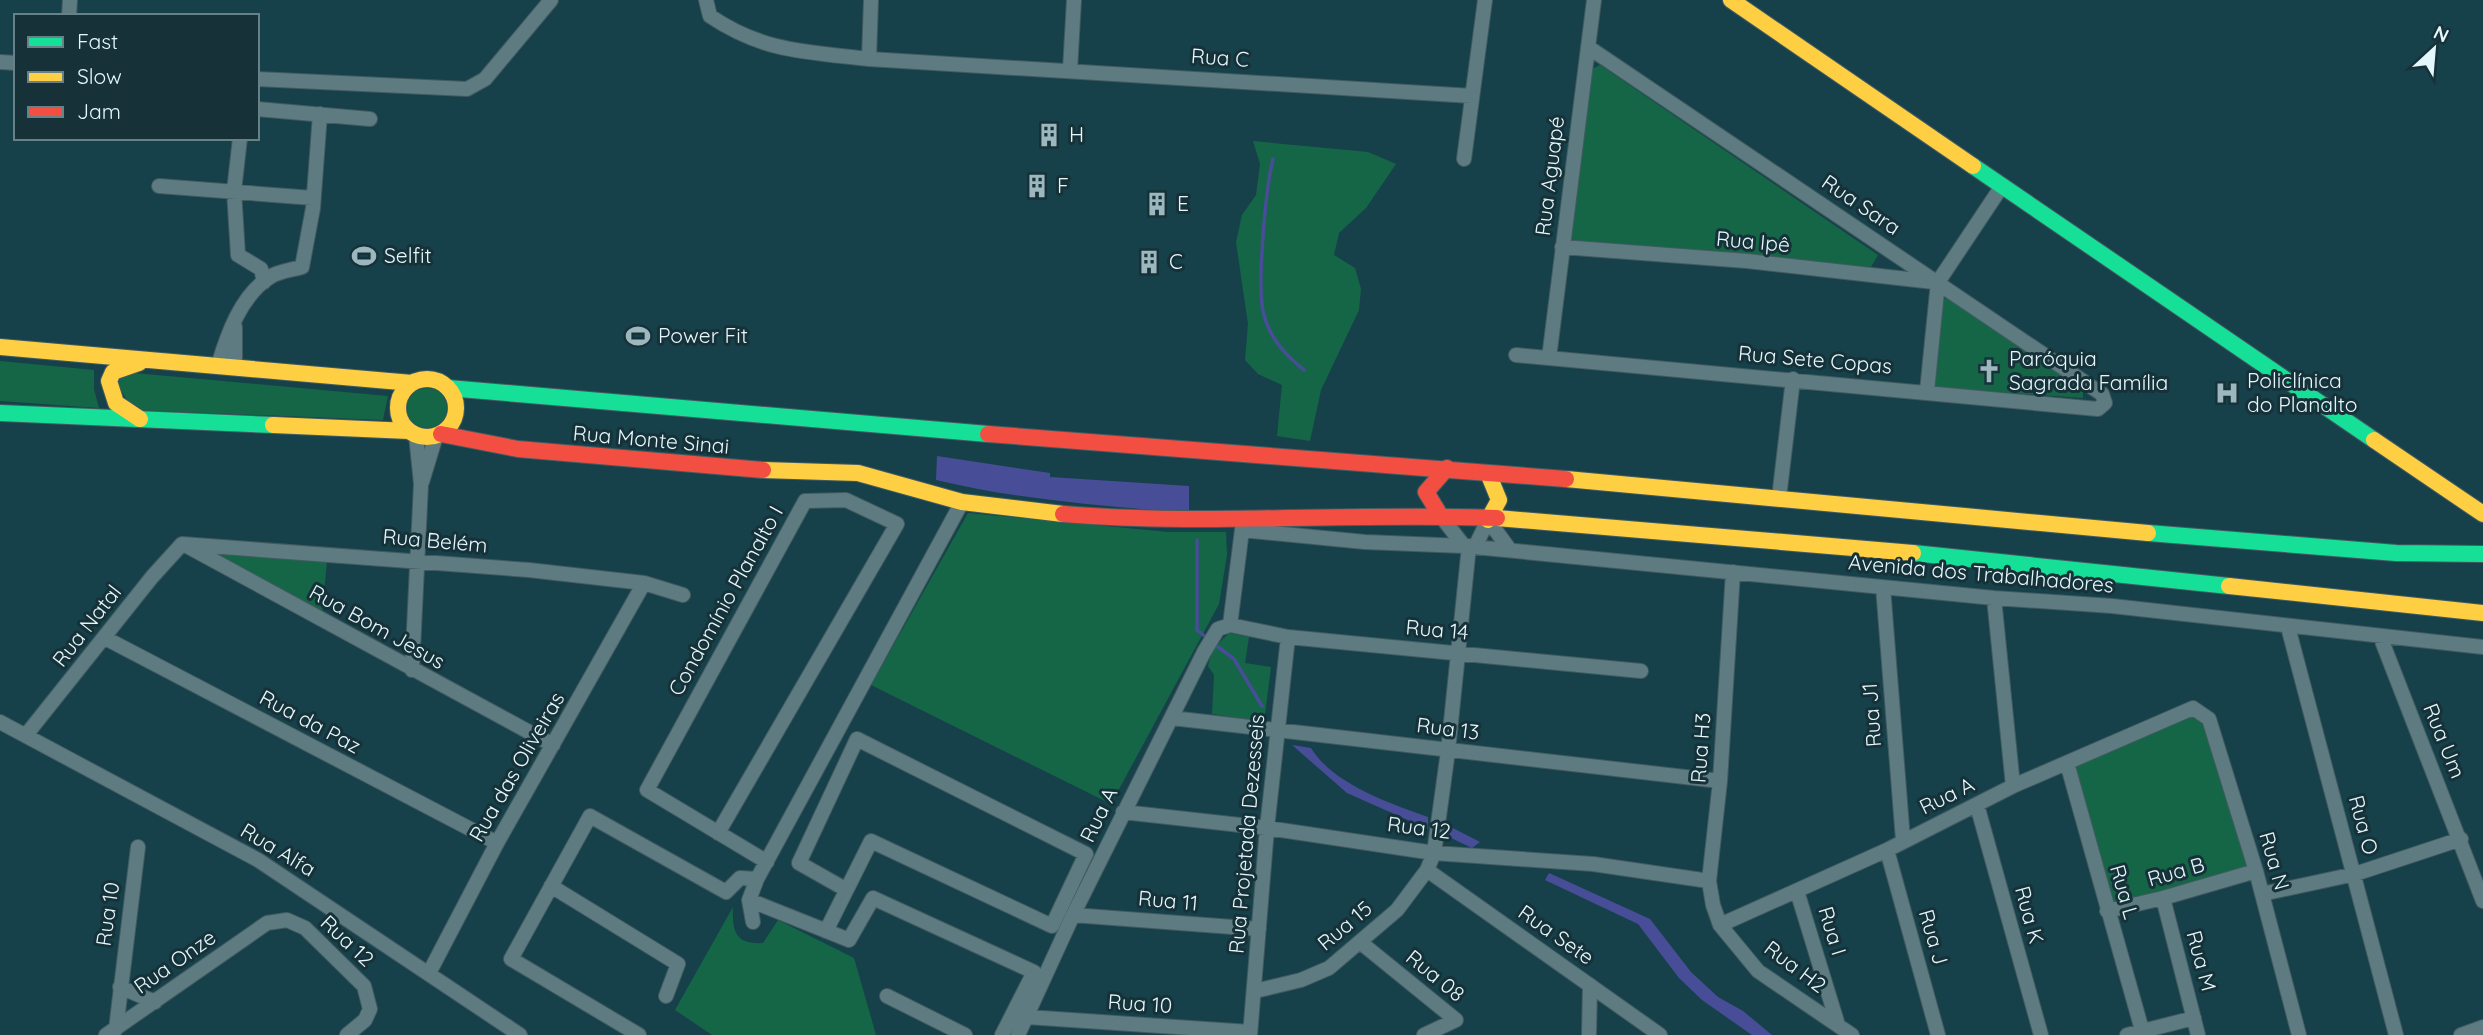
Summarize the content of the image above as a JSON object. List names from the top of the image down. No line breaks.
{"streets":{"main road":["Rua Monte Sinai"],"street":["Rua C","Rua Aguapé","Rua Sara","Rua Ipê","Rua Sete Copas","Rua Belém","Avenida dos Trabalhadores","Condomínio Planalto I","Rua Natal","Rua Bom Jesus","Rua 14","Rua J1","Rua da Paz","Rua 13","Rua Um","Rua H3","Rua das Oliveiras","Rua A","Rua O","Rua 12","Rua Projetada Dezesseis","Rua Alfa","Rua N","Rua B","Rua L","Rua 11","Rua 10","Rua K","Rua 15","Rua I","Rua Sete","Rua J","Rua M","Rua Onze","Rua H2","Rua 08"]},"crossings":[["Rua Aguapé","Rua Sara"],["Rua Aguapé","Rua Ipê"],["Rua Aguapé","Rua Sete Copas"],["Rua Sara","Rua Ipê"],["Rua Sara","Rua Sete Copas"],["Rua Monte Sinai","Avenida dos Trabalhadores"],["Rua Belém","Rua Natal"],["Rua Belém","Rua Bom Jesus"],["Rua Belém","Rua das Oliveiras"],["Avenida dos Trabalhadores","Rua J1"],["Avenida dos Trabalhadores","Rua Um"],["Avenida dos Trabalhadores","Rua H3"],["Avenida dos Trabalhadores","Rua O"],["Rua Natal","Rua Bom Jesus"],["Rua Natal","Rua da Paz"],["Rua Natal","Rua Alfa"],["Rua Bom Jesus","Rua das Oliveiras"],["Rua 14","Rua A"],["Rua 14","Rua Projetada Dezesseis"],["Rua J1","Rua A"],["Rua da Paz","Rua das Oliveiras"],["Rua 13","Rua H3"],["Rua 13","Rua A"],["Rua 13","Rua Projetada Dezesseis"],["Rua 13","Rua 15"],["Rua H3","Rua A"],["Rua H3","Rua 12"],["Rua H3","Rua H2"],["Rua das Oliveiras","Rua Alfa"],["Rua A","Rua 12"],["Rua A","Rua N"],["Rua A","Rua L"],["Rua A","Rua 11"],["Rua A","Rua 10"],["Rua A","Rua K"],["Rua A","Rua I"],["Rua A","Rua J"],["Rua A","Rua H2"],["Rua 12","Rua Projetada Dezesseis"],["Rua 12","Rua 15"],["Rua 12","Rua Onze"],["Rua Projetada Dezesseis","Rua 11"],["Rua Projetada Dezesseis","Rua 10"],["Rua Projetada Dezesseis","Rua 15"],["Rua N","Rua B"],["Rua B","Rua L"],["Rua B","Rua M"],["Rua 10","Rua Onze"],["Rua 15","Rua Sete"],["Rua 15","Rua 08"],["Rua I","Rua H2"]],"places":{"building":["H","F","E","C"],"sports":["Selfit","Power Fit"],"church":["Paróquia Sagrada Família"],"hospital":["Policlínica do Planalto"]},"legend":["Fast","Slow","Jam"],"north":"top right"}
